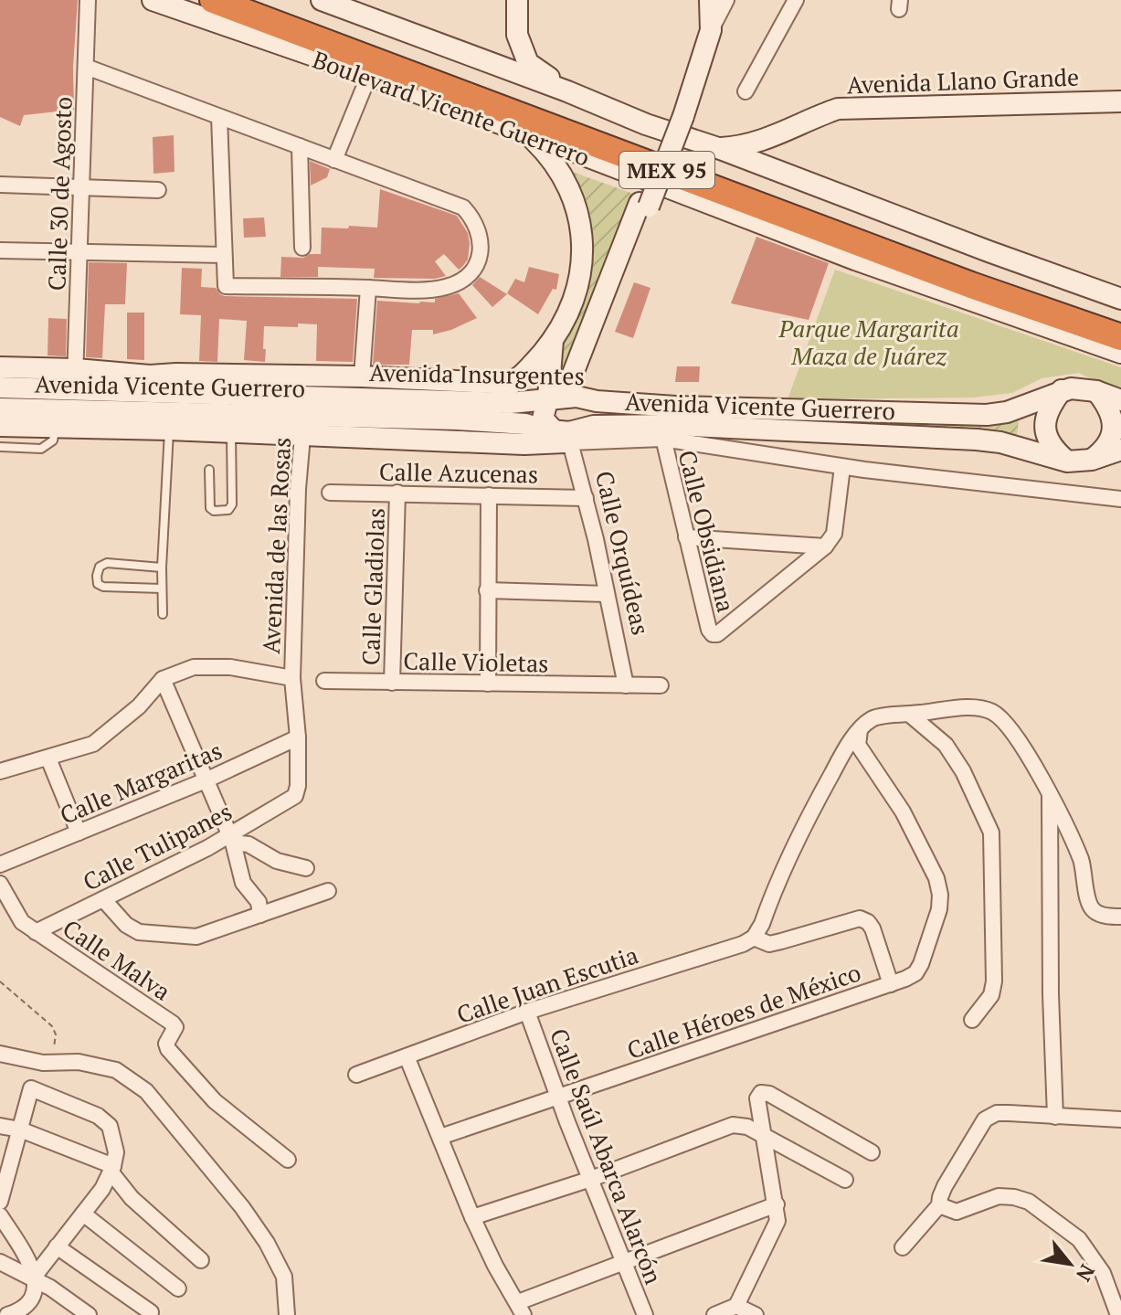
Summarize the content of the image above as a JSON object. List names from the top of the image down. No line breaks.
{"streets":{"highway":["Boulevard Vicente Guerrero","MEX 95"],"main road":["Avenida Llano Grande","Avenida Insurgentes","Avenida Vicente Guerrero"],"street":["Calle 30 de Agosto","Calle Azucenas","Calle Obsidiana","Avenida de las Rosas","Calle Orquídeas","Calle Gladiolas","Calle Violetas","Calle Margaritas","Calle Tulipanes","Calle Malva","Calle Juan Escutia","Calle Héroes de México","Calle Saúl Abarca Alarcón"]},"crossings":[["Calle 30 de Agosto","Avenida Insurgentes"],["Avenida Insurgentes","Avenida Vicente Guerrero"],["Avenida Vicente Guerrero","Calle Obsidiana"],["Avenida Vicente Guerrero","Avenida de las Rosas"],["Avenida Vicente Guerrero","Calle Orquídeas"],["Calle Azucenas","Calle Orquídeas"],["Calle Azucenas","Calle Gladiolas"],["Avenida de las Rosas","Calle Margaritas"],["Avenida de las Rosas","Calle Tulipanes"],["Calle Orquídeas","Calle Violetas"],["Calle Gladiolas","Calle Violetas"],["Calle Tulipanes","Calle Malva"],["Calle Juan Escutia","Calle Héroes de México"],["Calle Juan Escutia","Calle Saúl Abarca Alarcón"],["Calle Héroes de México","Calle Saúl Abarca Alarcón"]],"parks":["Parque Margarita Maza de Juárez"],"north":"bottom right"}
